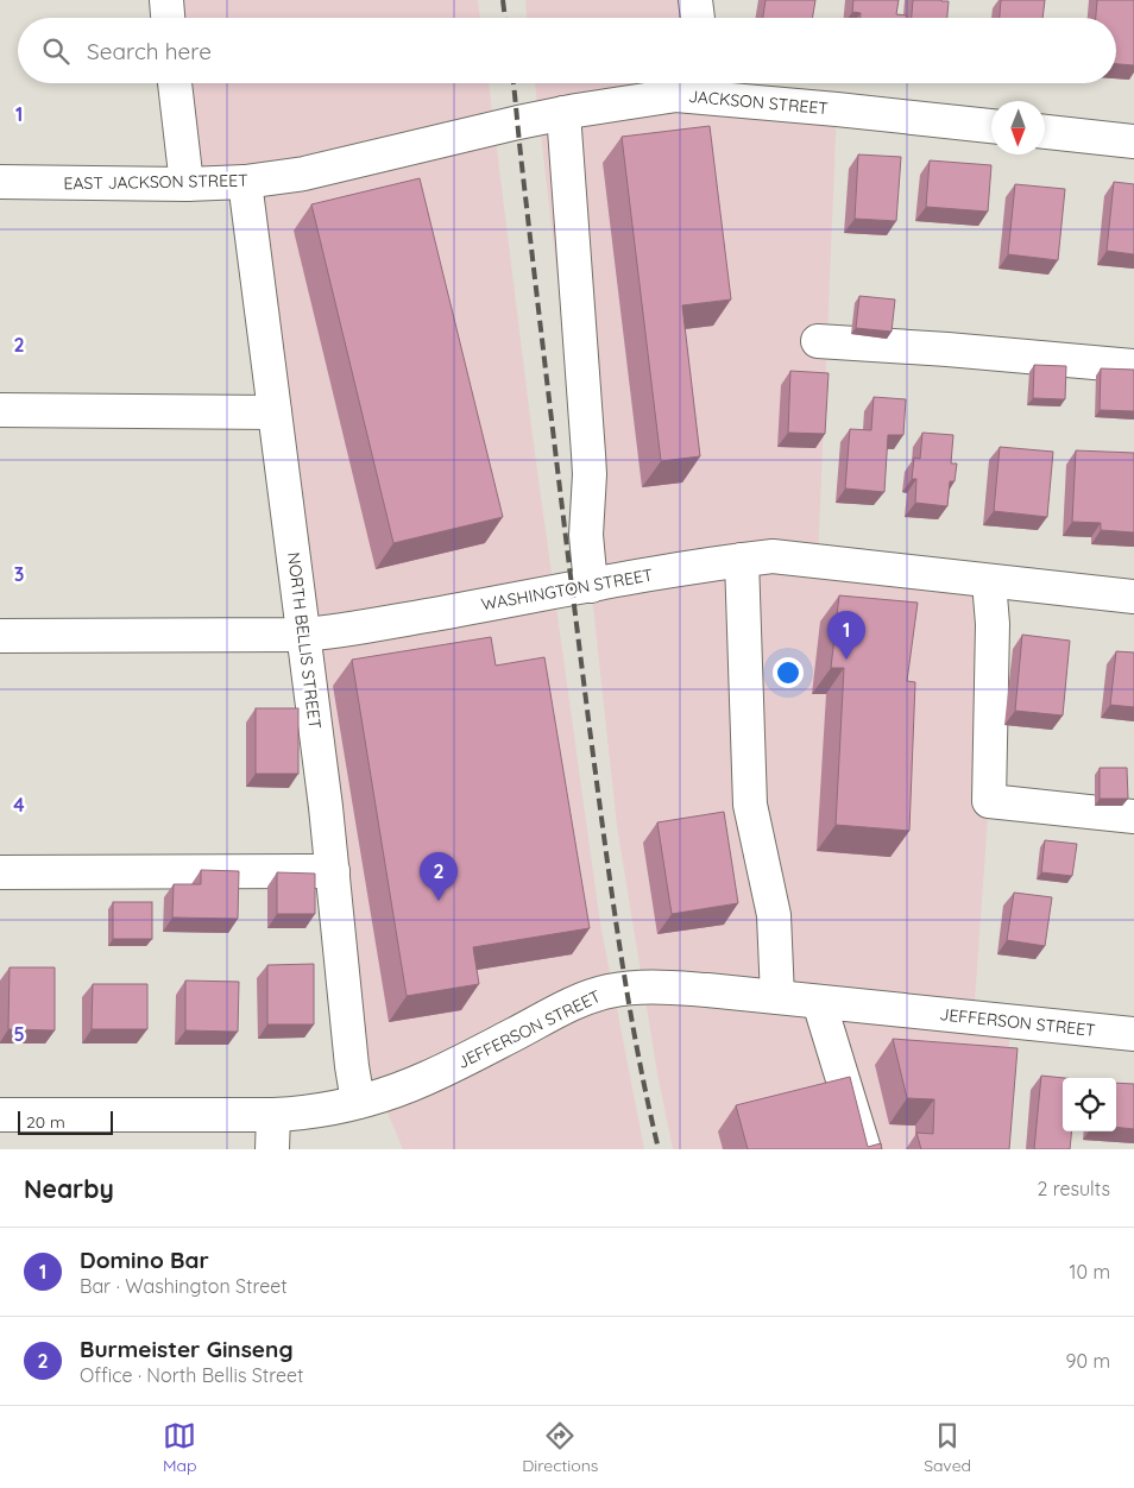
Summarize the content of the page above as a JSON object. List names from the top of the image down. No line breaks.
{"streets":{"street":["JACKSON STREET","EAST JACKSON STREET","WASHINGTON STREET","NORTH BELLIS STREET","JEFFERSON STREET"]},"crossings":[["JACKSON STREET","EAST JACKSON STREET"],["EAST JACKSON STREET","NORTH BELLIS STREET"],["WASHINGTON STREET","NORTH BELLIS STREET"],["NORTH BELLIS STREET","JEFFERSON STREET"]],"scale_bar":"20 m","north":"bottom","page":{"search":"Search here","pins":["1","2"],"scale":"20 m","heading":["Nearby","2 results"],"list":[{"mark":"1","name":"Domino Bar","note":"Bar · Washington Street","value":"10 m"},{"mark":"2","name":"Burmeister Ginseng","note":"Office · North Bellis Street","value":"90 m"}],"nav":["Map","Directions","Saved"]},"grid":{"rows":["1","2","3","4","5"]}}
